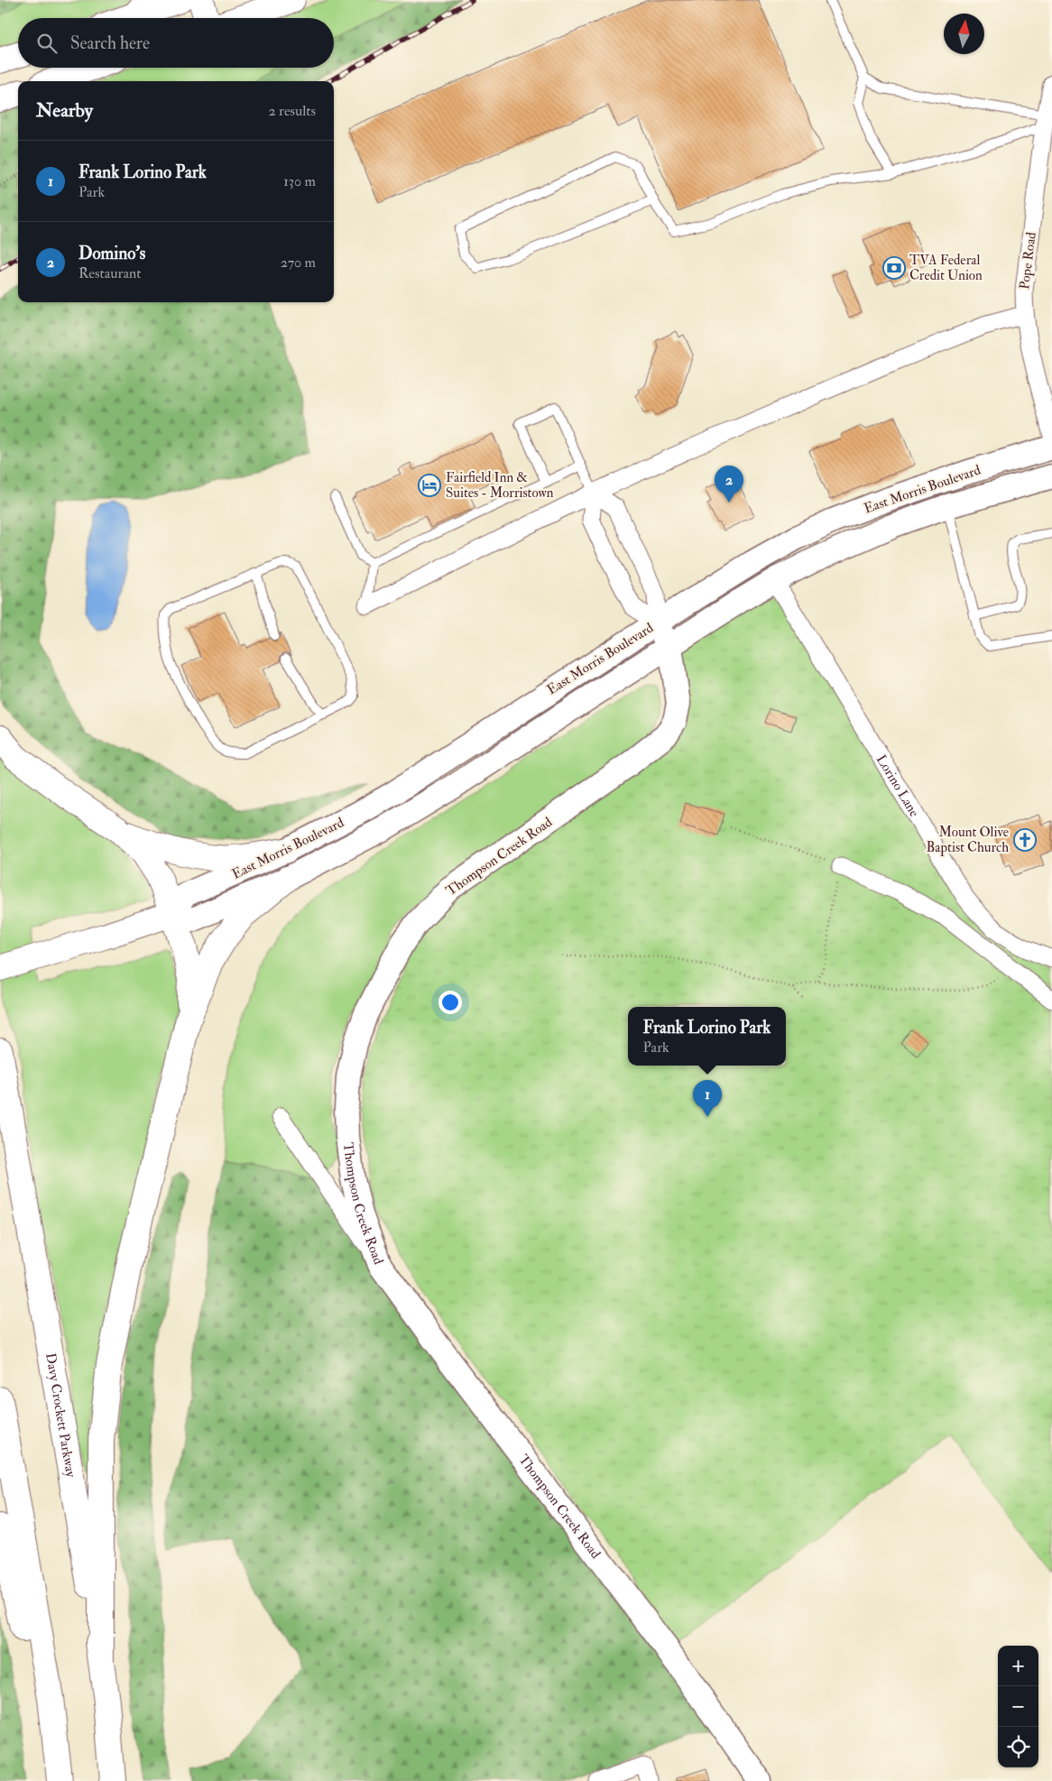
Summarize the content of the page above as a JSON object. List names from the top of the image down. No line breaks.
{"streets":{"main road":["East Morris Boulevard","Thompson Creek Road","Davy Crockett Parkway"],"street":["Pope Road","Lorino Lane"]},"crossings":[["East Morris Boulevard","Lorino Lane"],["East Morris Boulevard","Thompson Creek Road"]],"places":{"bank":["TVA Federal Credit Union"],"hotel":["Fairfield Inn & Suites - Morristown"],"church":["Mount Olive Baptist Church"]},"north":"top","page":{"search":"Search here","heading":["Nearby","2 results"],"list":[{"mark":"1","name":"Frank Lorino Park","note":"Park","value":"130 m"},{"mark":"2","name":"Domino's","note":"Restaurant","value":"270 m"}],"pins":["2","1"],"popup":["Frank Lorino Park","Park"],"map_buttons":["+","−"]}}
